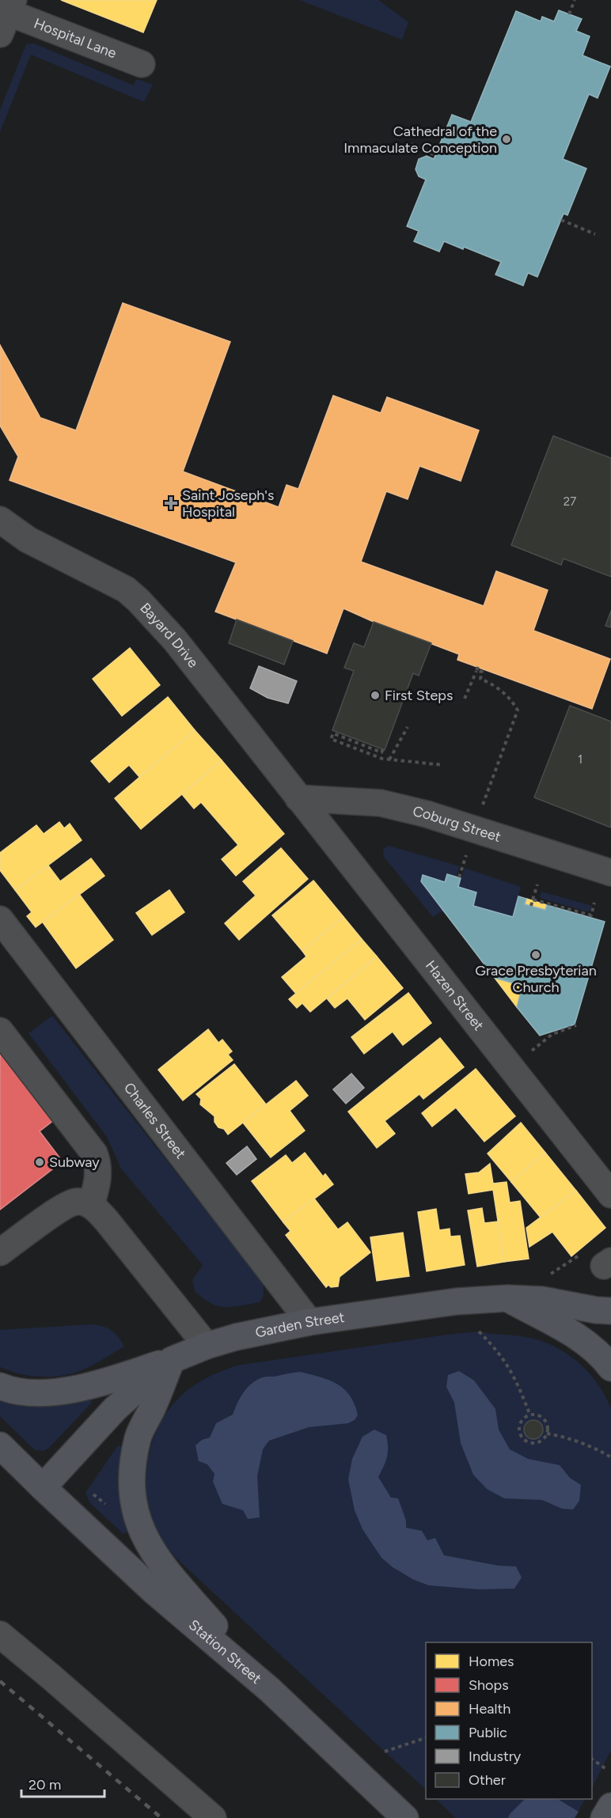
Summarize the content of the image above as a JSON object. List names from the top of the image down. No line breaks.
{"streets":{"main road":["Garden Street","Station Street"],"street":["Hospital Lane","Bayard Drive","Coburg Street","Hazen Street","Charles Street"]},"crossings":[["Bayard Drive","Coburg Street"],["Bayard Drive","Hazen Street"],["Coburg Street","Hazen Street"],["Charles Street","Garden Street"],["Garden Street","Station Street"]],"places":{"other":["Cathedral of the Immaculate Conception","First Steps","Grace Presbyterian Church","Subway"],"health":["Saint Joseph's Hospital"]},"house_numbers":["27","1"],"legend":["Homes","Shops","Health","Public","Industry","Other"],"scale_bar":"20 m"}
